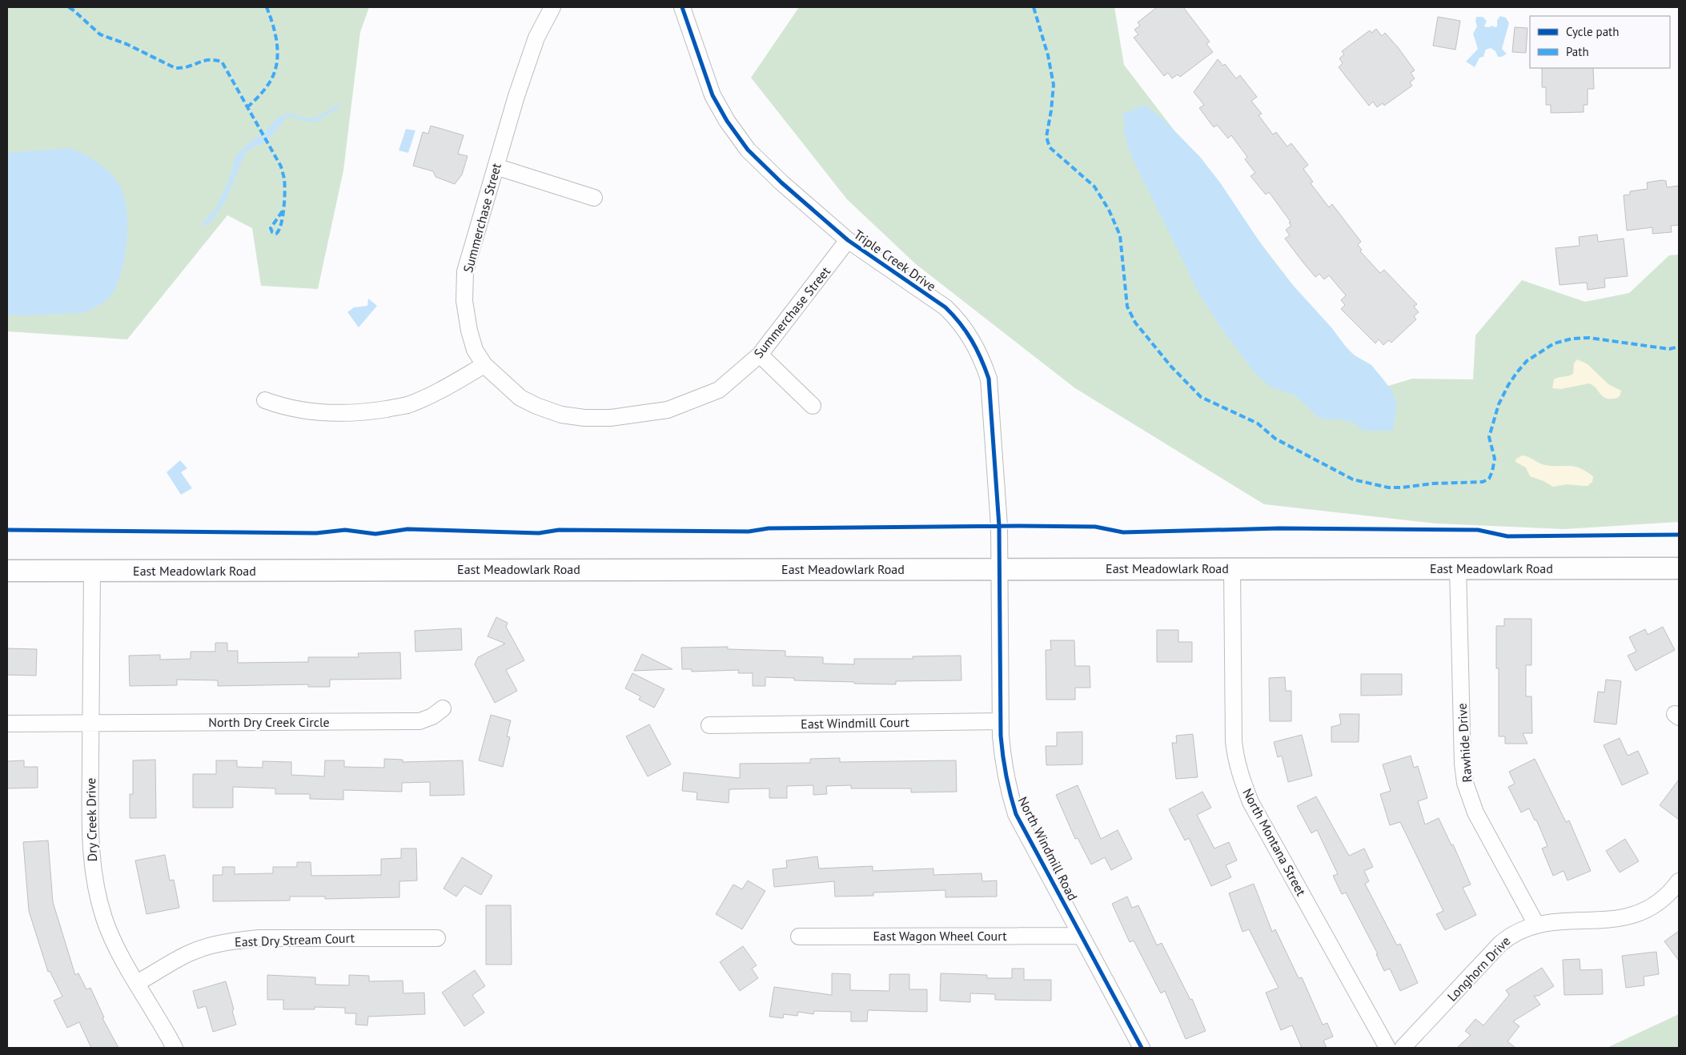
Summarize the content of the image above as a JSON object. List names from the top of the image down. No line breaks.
{"streets":{"main road":["East Meadowlark Road"],"street":["Summerchase Street","Triple Creek Drive","North Dry Creek Circle","East Windmill Court","Rawhide Drive","Dry Creek Drive","North Montana Street","North Windmill Road","East Wagon Wheel Court","East Dry Stream Court","Longhorn Drive"]},"crossings":[["Summerchase Street","Triple Creek Drive"],["Triple Creek Drive","East Meadowlark Road"],["Triple Creek Drive","North Windmill Road"],["East Meadowlark Road","Rawhide Drive"],["East Meadowlark Road","Dry Creek Drive"],["East Meadowlark Road","North Montana Street"],["East Meadowlark Road","North Windmill Road"],["North Dry Creek Circle","Dry Creek Drive"],["East Windmill Court","North Windmill Road"],["Rawhide Drive","Longhorn Drive"],["Dry Creek Drive","East Dry Stream Court"],["North Windmill Road","East Wagon Wheel Court"]],"legend":["Cycle path","Path"]}
